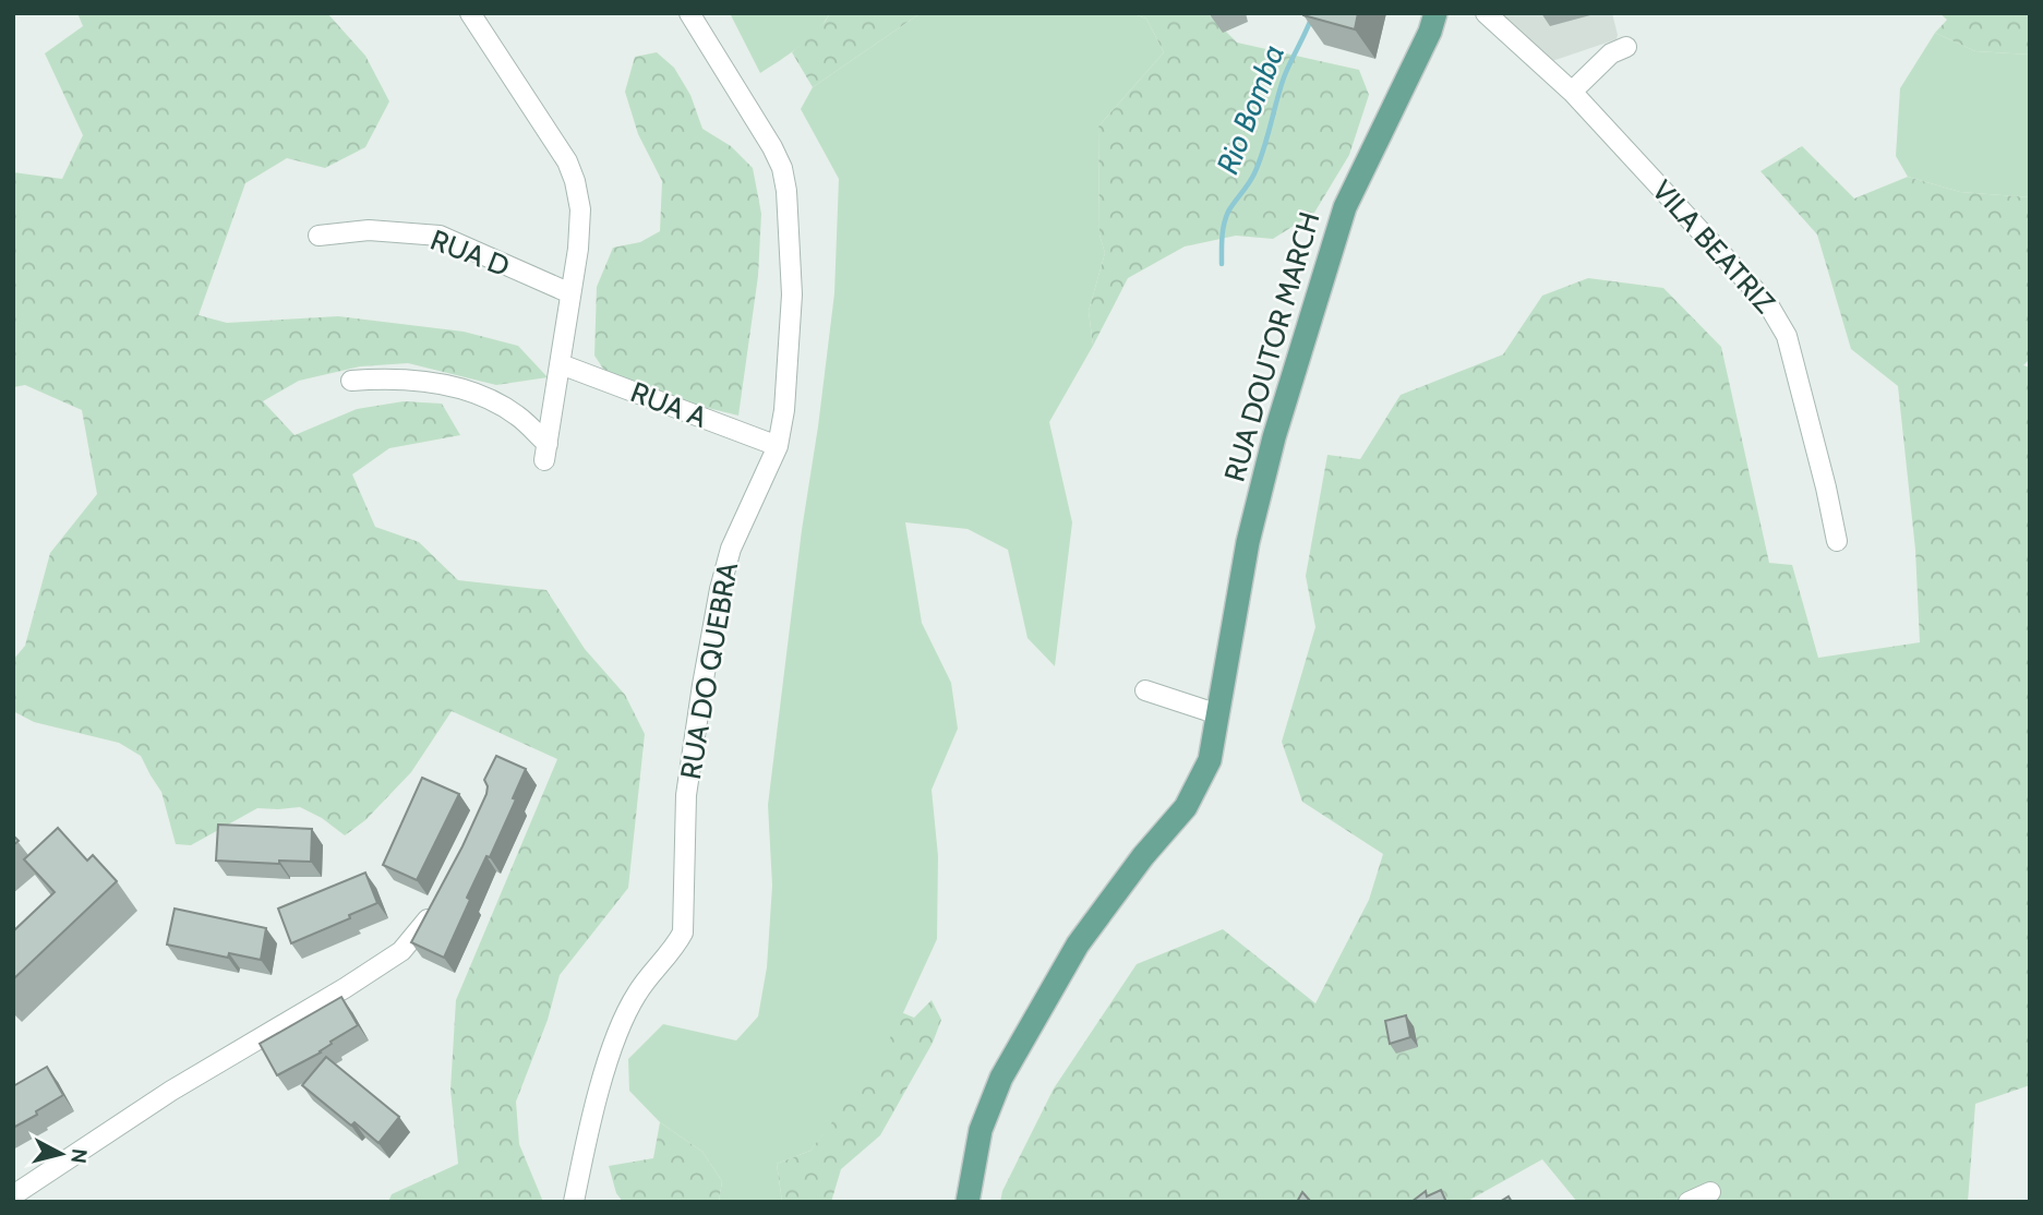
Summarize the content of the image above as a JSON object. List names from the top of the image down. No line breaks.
{"streets":{"main road":["RUA DOUTOR MARCH"],"street":["VILA BEATRIZ","RUA D","RUA A","RUA DO QUEBRA"]},"crossings":[["RUA A","RUA DO QUEBRA"]],"water":["Rio Bomba"],"north":"right"}
